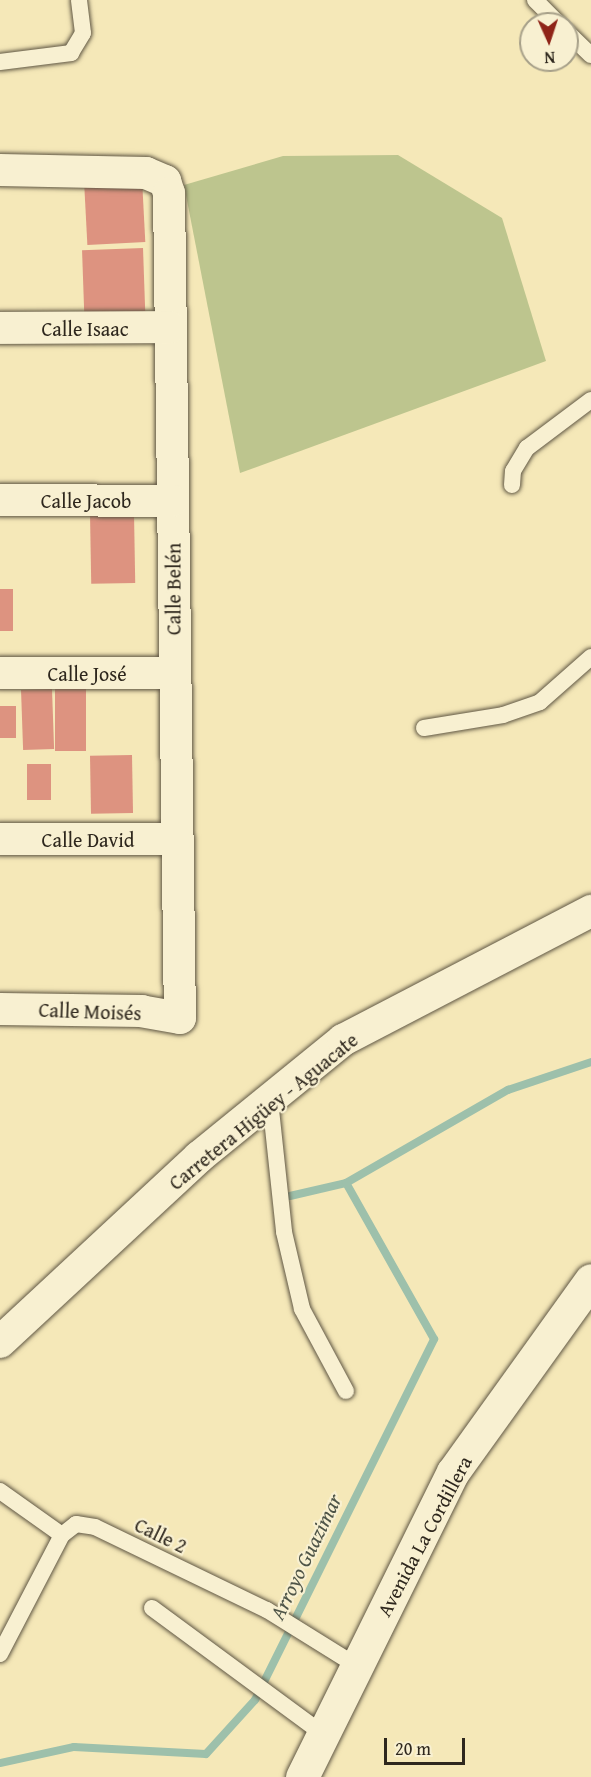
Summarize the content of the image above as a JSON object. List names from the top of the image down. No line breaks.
{"streets":{"main road":["Avenida La Cordillera"],"street":["Calle Isaac","Calle Jacob","Calle Belén","Calle José","Calle David","Calle Moisés","Carretera Higüey - Aguacate"],"lane":["Calle 2"]},"crossings":[["Calle Isaac","Calle Belén"],["Calle Jacob","Calle Belén"],["Calle Belén","Calle José"],["Calle Belén","Calle David"],["Calle Belén","Calle Moisés"],["Calle 2","Avenida La Cordillera"]],"water":["Arroyo Guazimar"],"scale_bar":"20 m","north":"bottom"}
